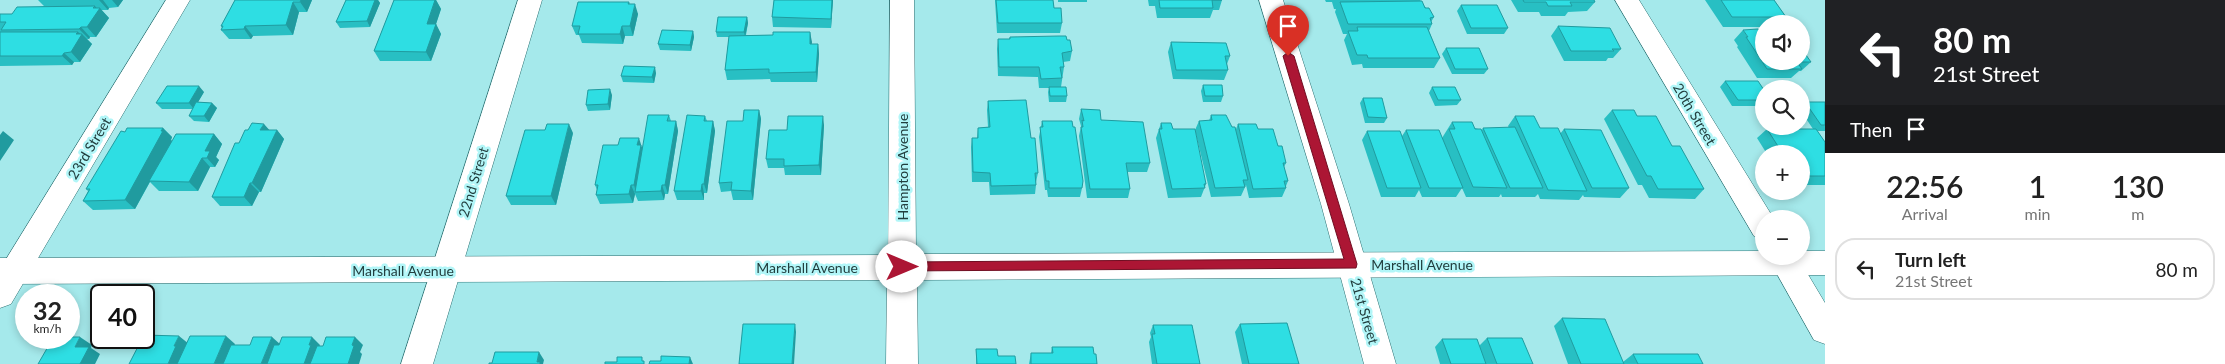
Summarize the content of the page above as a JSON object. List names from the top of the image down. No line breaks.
{"streets":{"street":["20th Street","23rd Street","Hampton Avenue","22nd Street","Marshall Avenue","21st Street"]},"crossings":[["23rd Street","Marshall Avenue"],["Hampton Avenue","Marshall Avenue"],["22nd Street","Marshall Avenue"],["Marshall Avenue","21st Street"]],"page":{"turn":["80 m","21st Street"],"map_buttons":["+","−"],"then":"Then","eta":["22:56","Arrival","1","min","130","m"],"list":[{"name":"Turn left","note":"21st Street","value":"80 m"}],"speed":"32 km/h","limit":"40"}}
